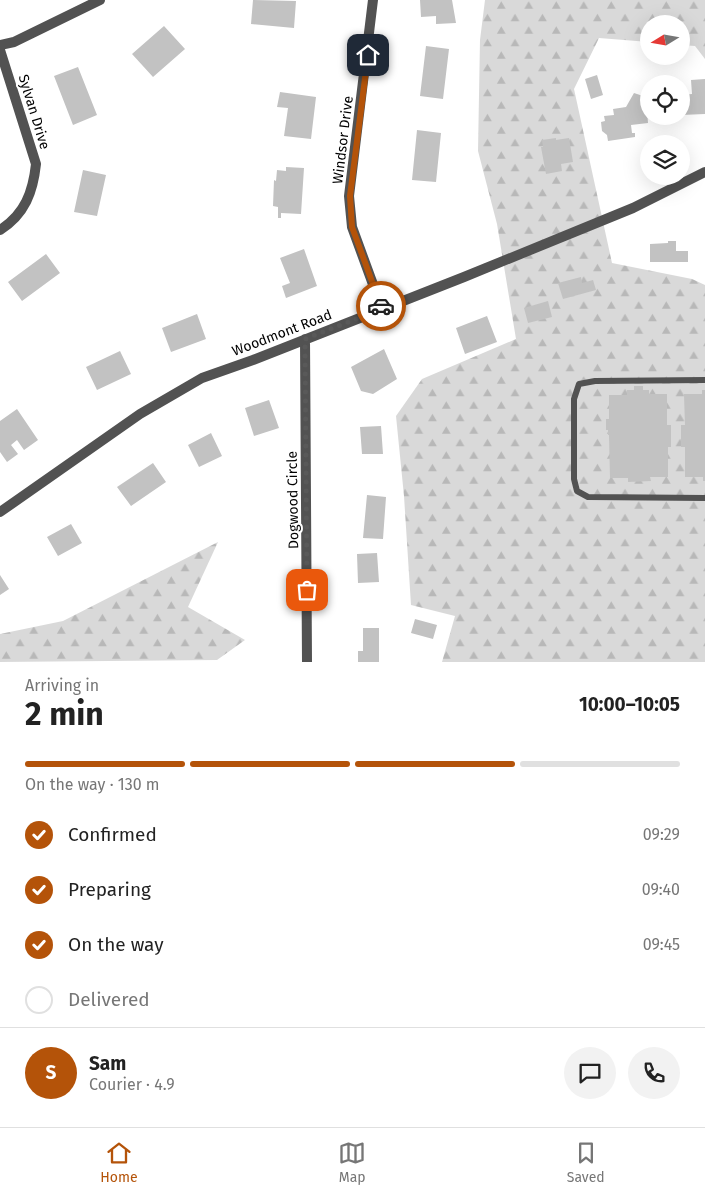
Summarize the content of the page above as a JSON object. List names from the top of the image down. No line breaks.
{"streets":{"street":["Sylvan Drive","Windsor Drive","Woodmont Road","Dogwood Circle"]},"crossings":[["Windsor Drive","Woodmont Road"],["Woodmont Road","Dogwood Circle"]],"north":"left","page":{"heading":["2 min","Arriving in","10:00–10:05"],"panel":["Sam","Courier · 4.9"],"bar":"On the way · 130 m","list":[["Confirmed","09:29"],["Preparing","09:40"],["On the way","09:45"],"Delivered"],"round":"S","tabs":["Home","Map","Saved"]}}
